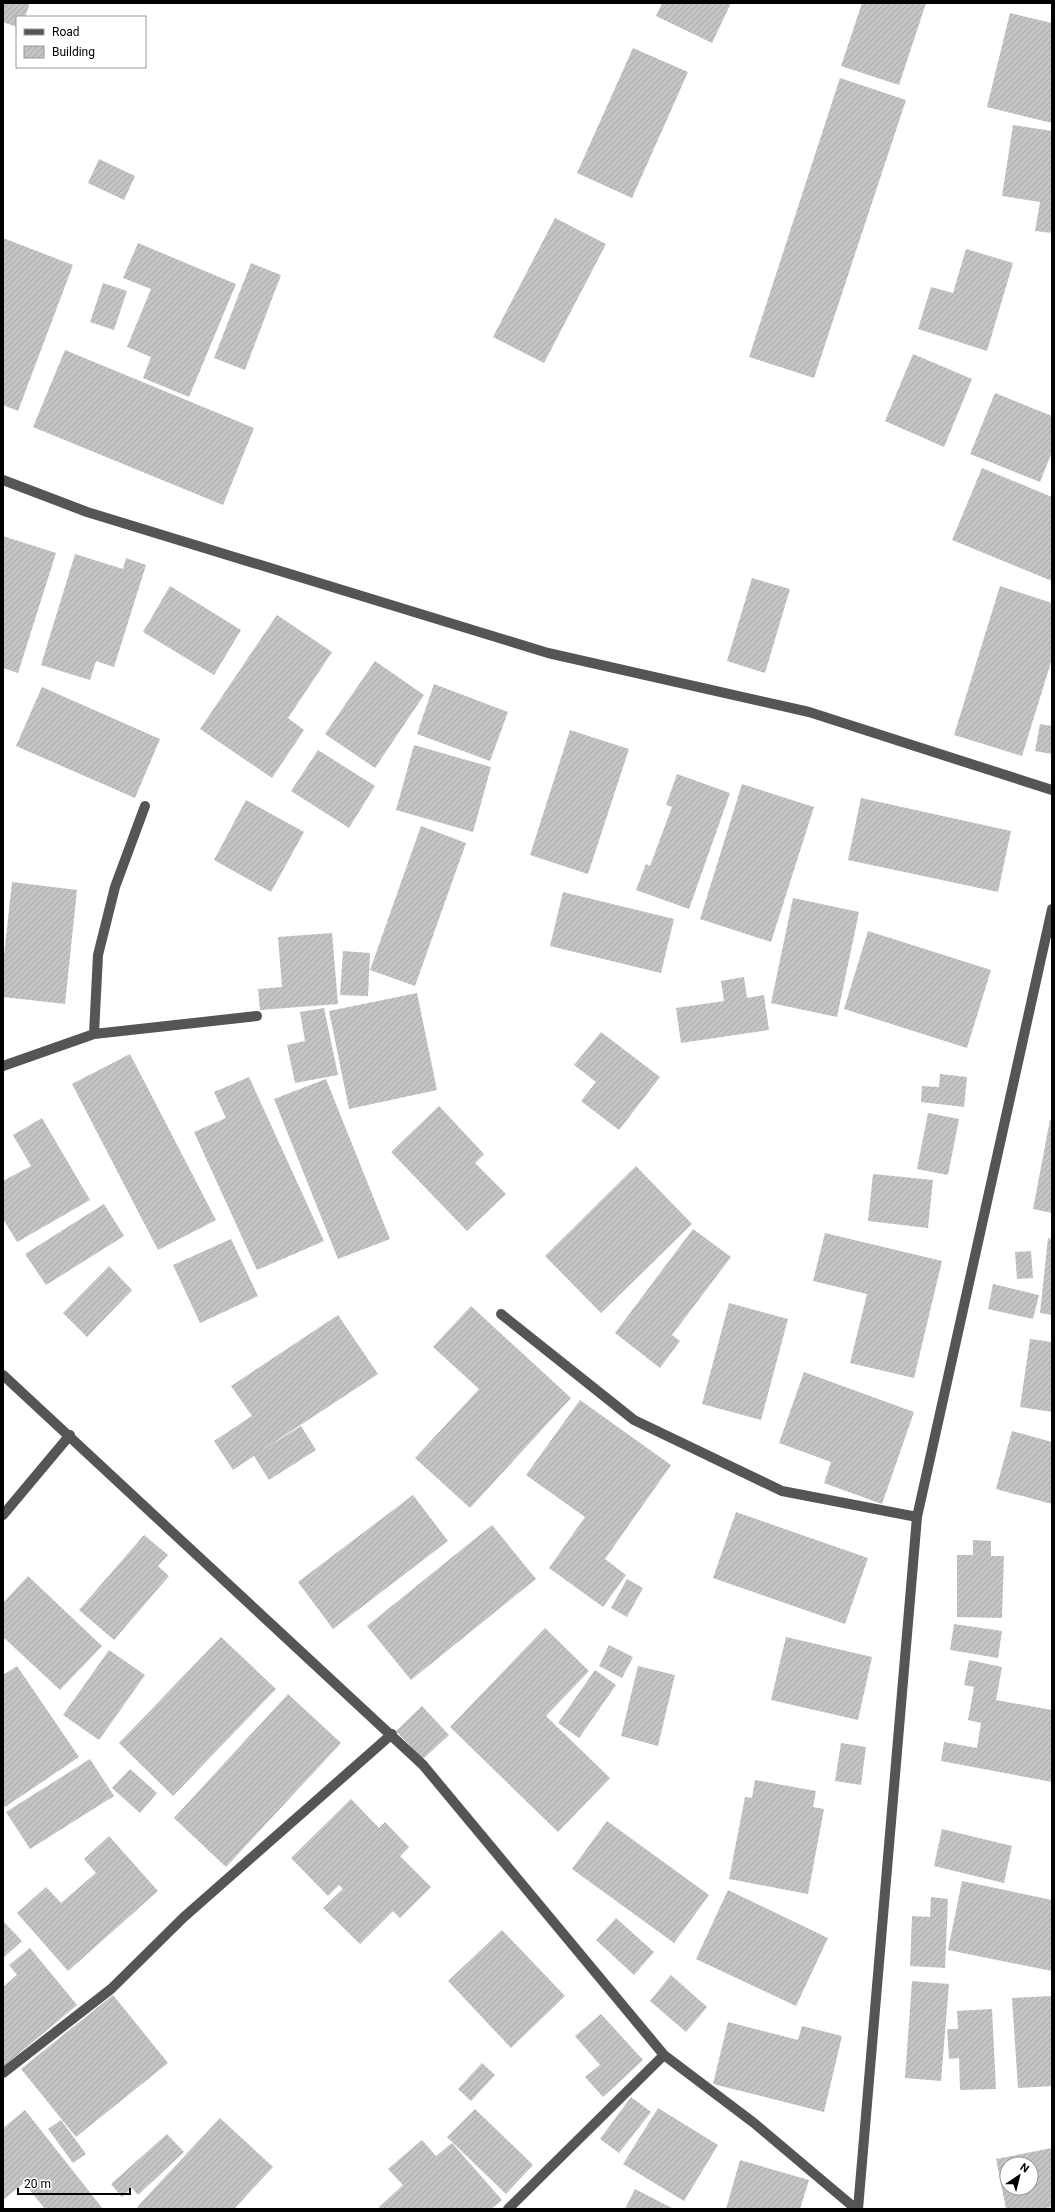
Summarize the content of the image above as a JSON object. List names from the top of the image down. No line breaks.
{"legend":["Road","Building"],"scale_bar":"20 m","north":"top right"}
